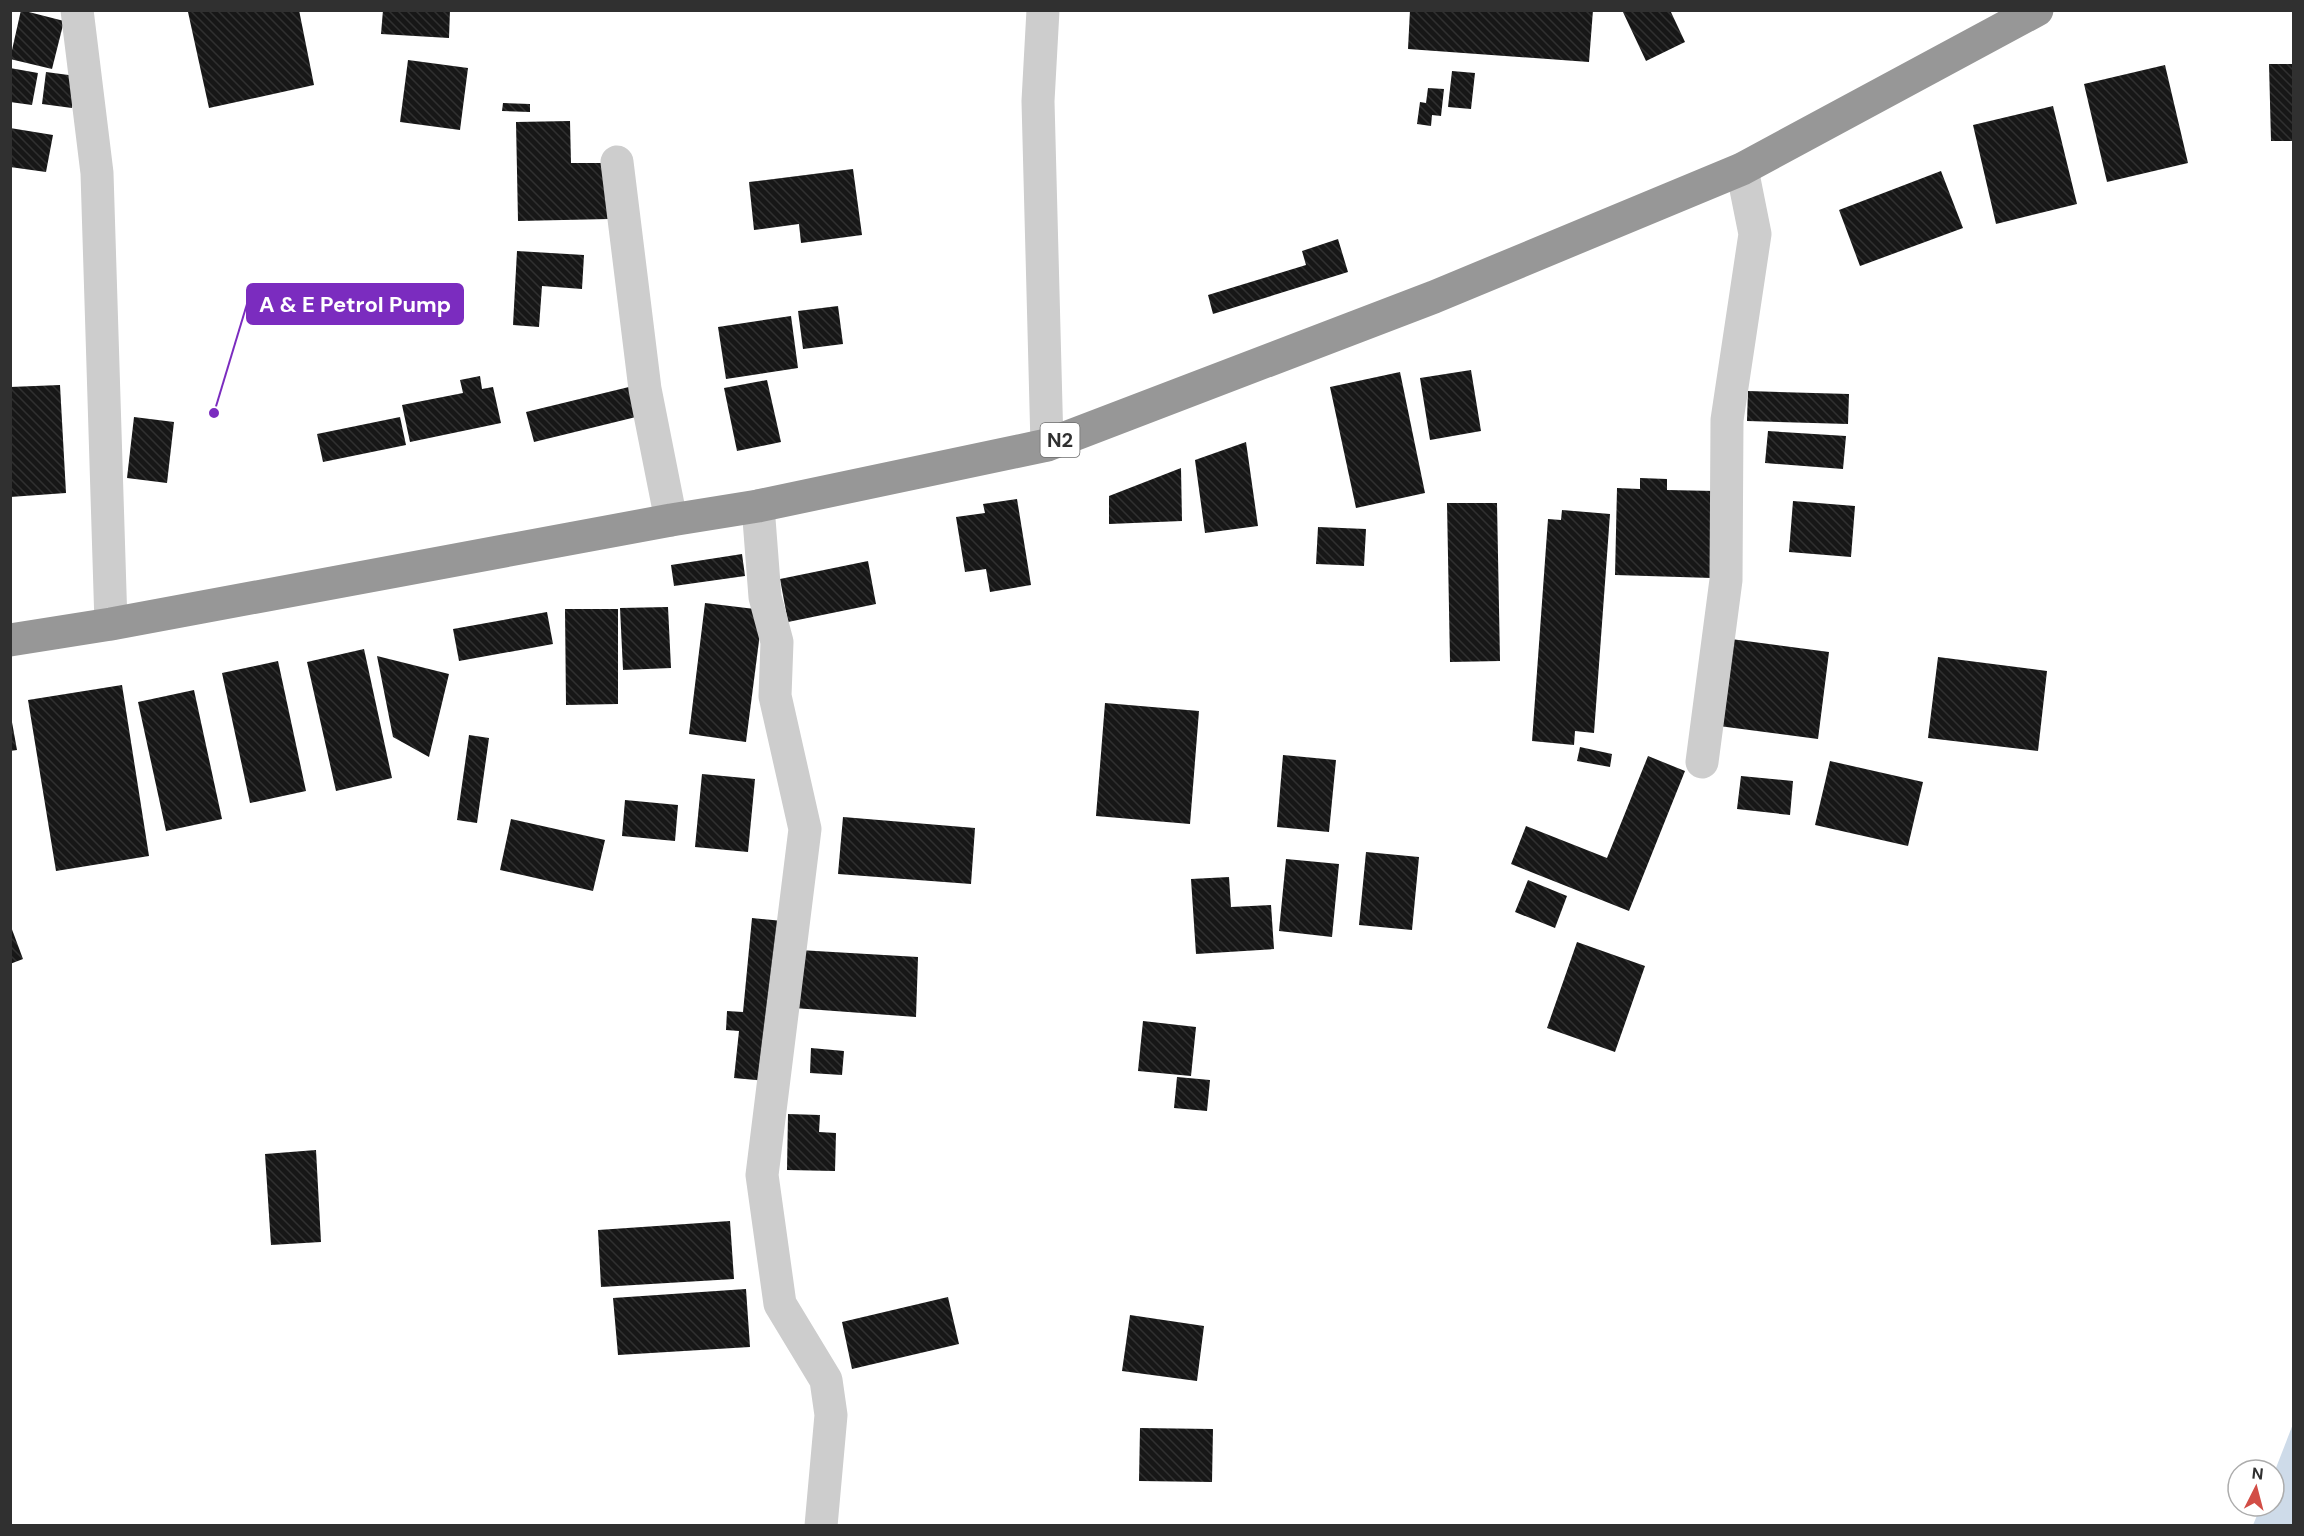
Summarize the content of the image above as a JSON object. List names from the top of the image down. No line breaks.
{"streets":{"highway":["N2"]},"places":["A & E Petrol Pump"],"north":"top"}
